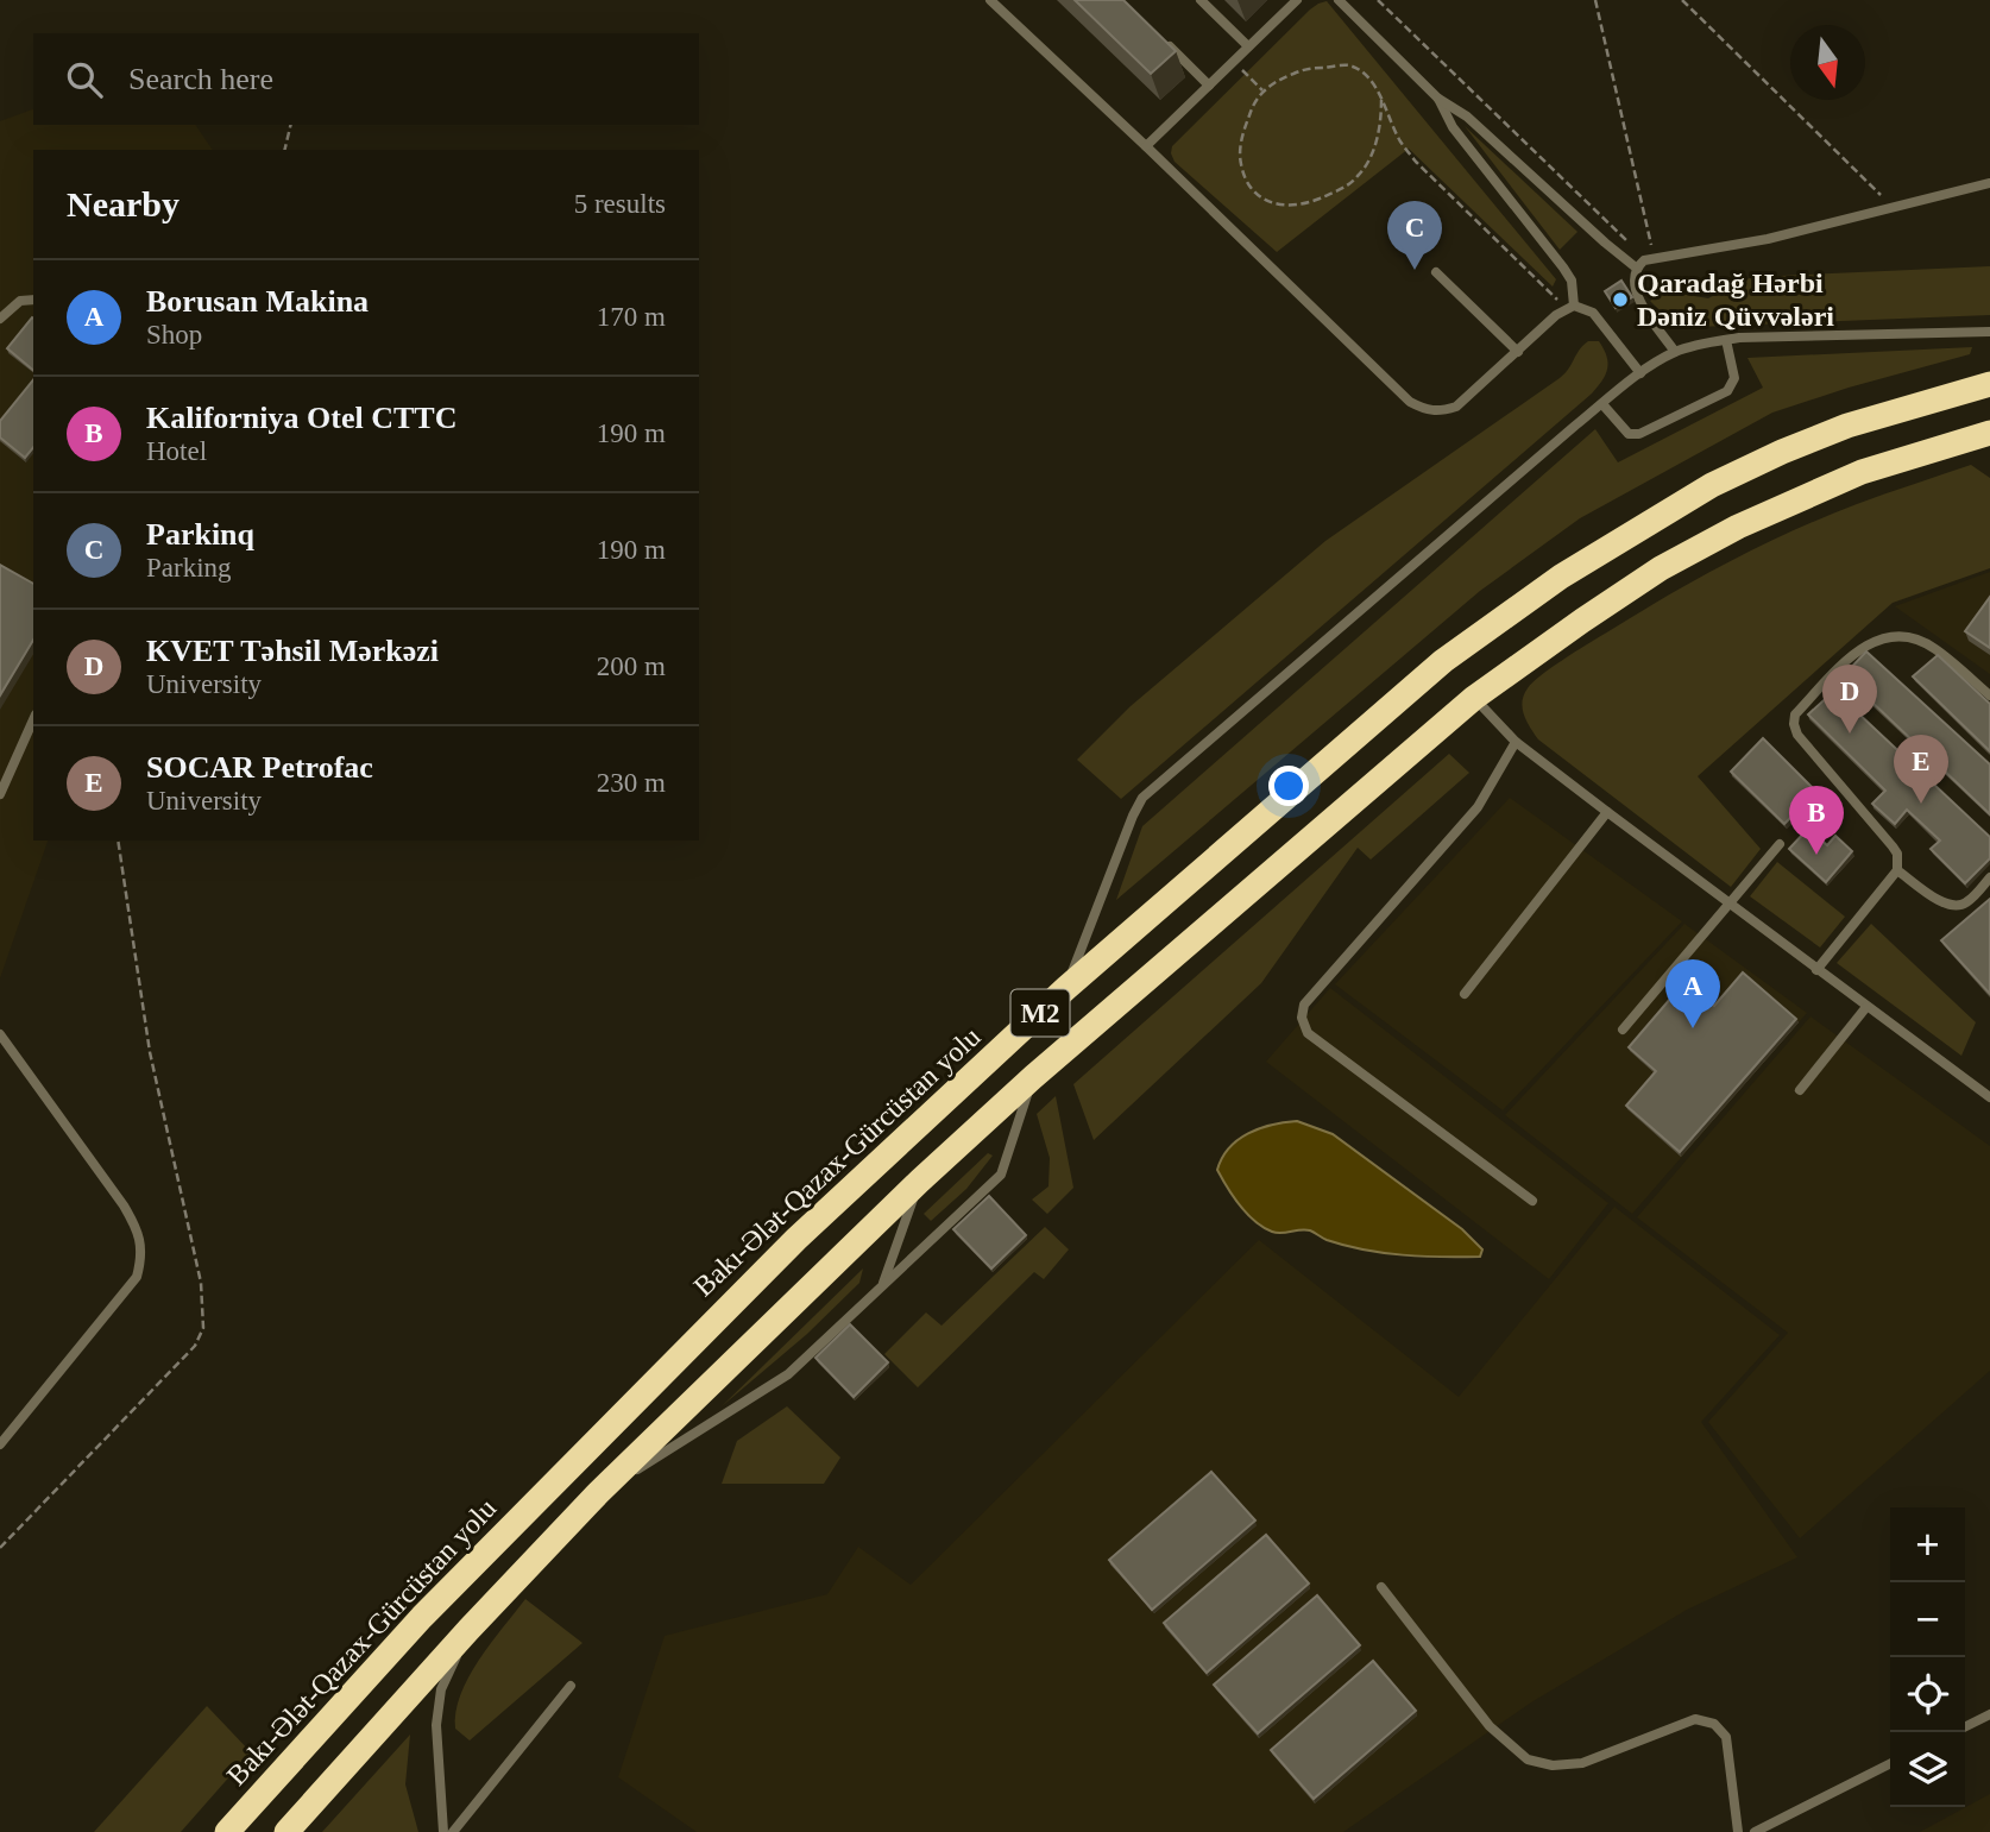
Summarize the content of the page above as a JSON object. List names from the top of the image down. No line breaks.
{"streets":{"highway":["M2","Bakı-Ələt-Qazax-Gürcüstan yolu"]},"places":["Qaradağ Hərbi Dəniz Qüvvələri"],"north":"bottom","page":{"search":"Search here","heading":["Nearby","5 results"],"pins":["C","D","E","B","A"],"list":[{"mark":"A","name":"Borusan Makina","note":"Shop","value":"170 m"},{"mark":"B","name":"Kaliforniya Otel CTTC","note":"Hotel","value":"190 m"},{"mark":"C","name":"Parkinq","note":"Parking","value":"190 m"},{"mark":"D","name":"KVET Təhsil Mərkəzi","note":"University","value":"200 m"},{"mark":"E","name":"SOCAR Petrofac","note":"University","value":"230 m"}],"map_buttons":["+","−"]}}
